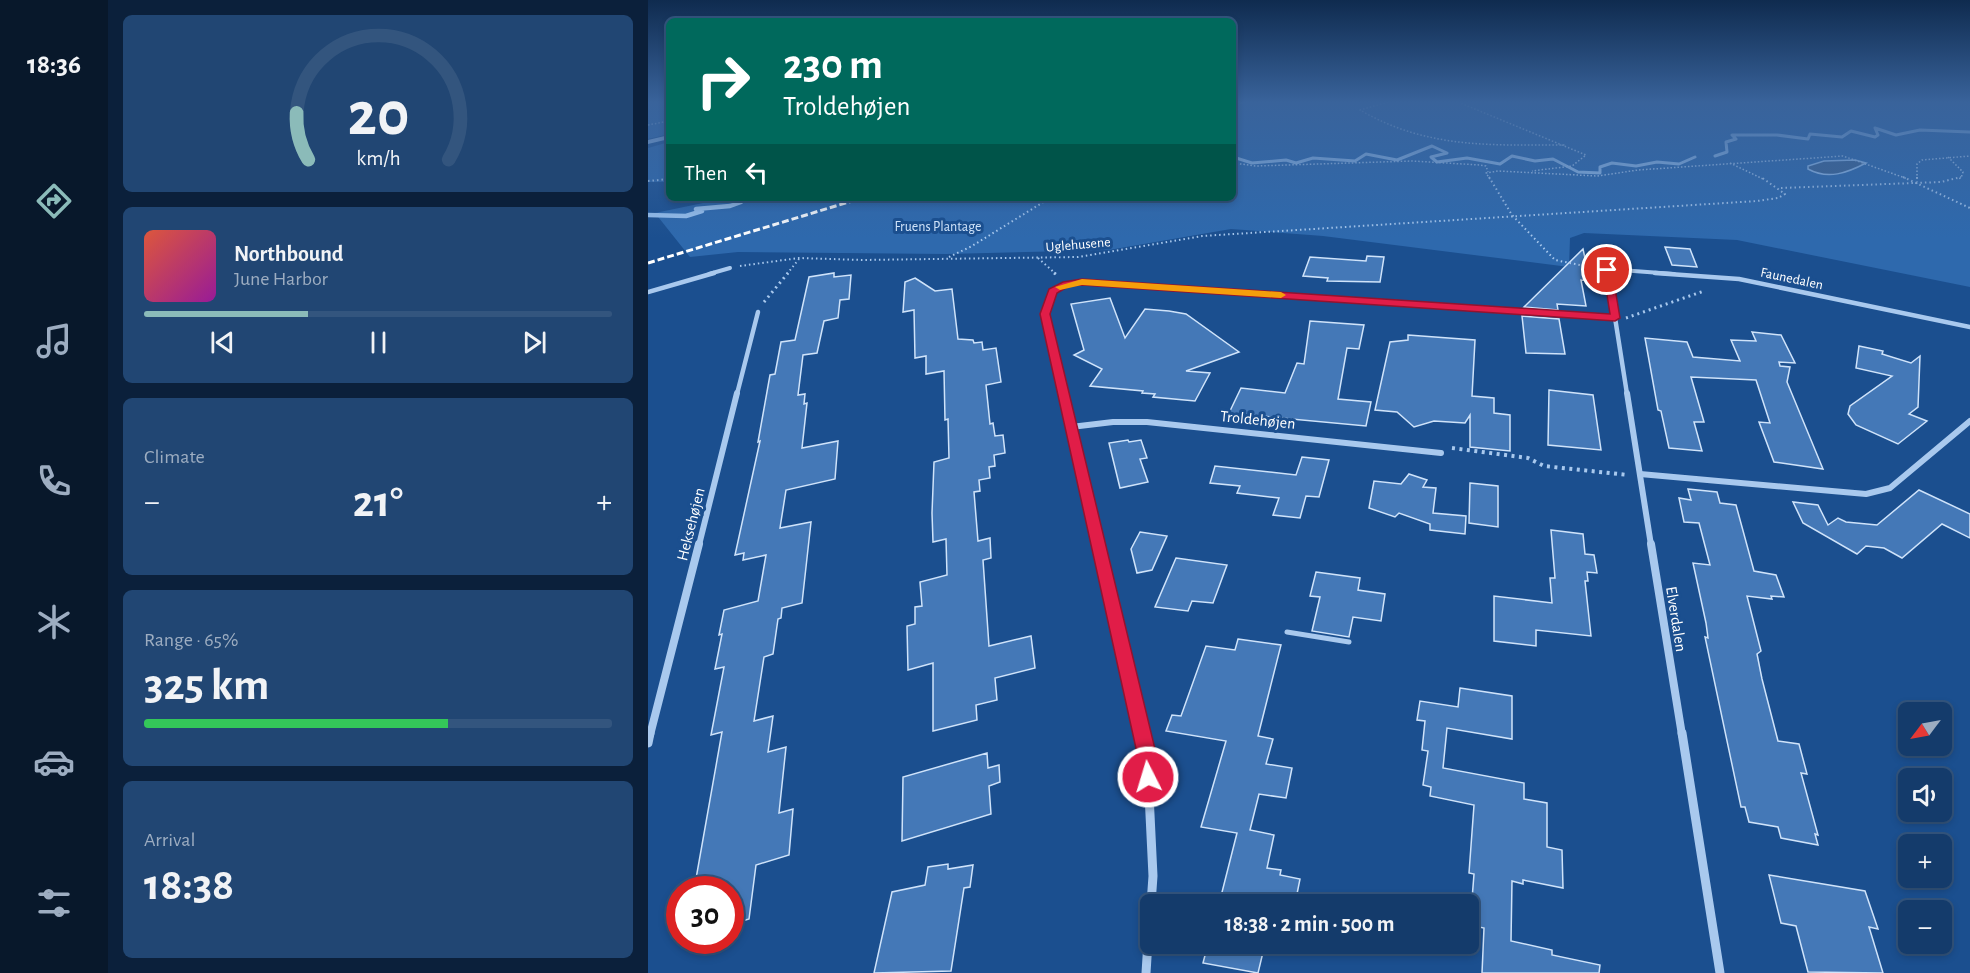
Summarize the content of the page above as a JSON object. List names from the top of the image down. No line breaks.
{"streets":{"street":["Faunedalen","Troldehøjen","Heksehøjen","Elverdalen"],"path":["Uglehusene"]},"crossings":[["Faunedalen","Elverdalen"]],"parks":["Fruens Plantage"],"north":"bottom left","page":{"tabs":"18:36","turn":["230 m","Troldehøjen"],"then":"Then","song":["Northbound","June Harbor"],"tile":["Climate",["Range · 65%","325 km"],["Arrival","18:38"]],"heat":["−","21°","+"],"map_buttons":["+","−"],"limit":"30","trip":"18:38 · 2 min · 500 m","gauge":["20","km/h"]}}
